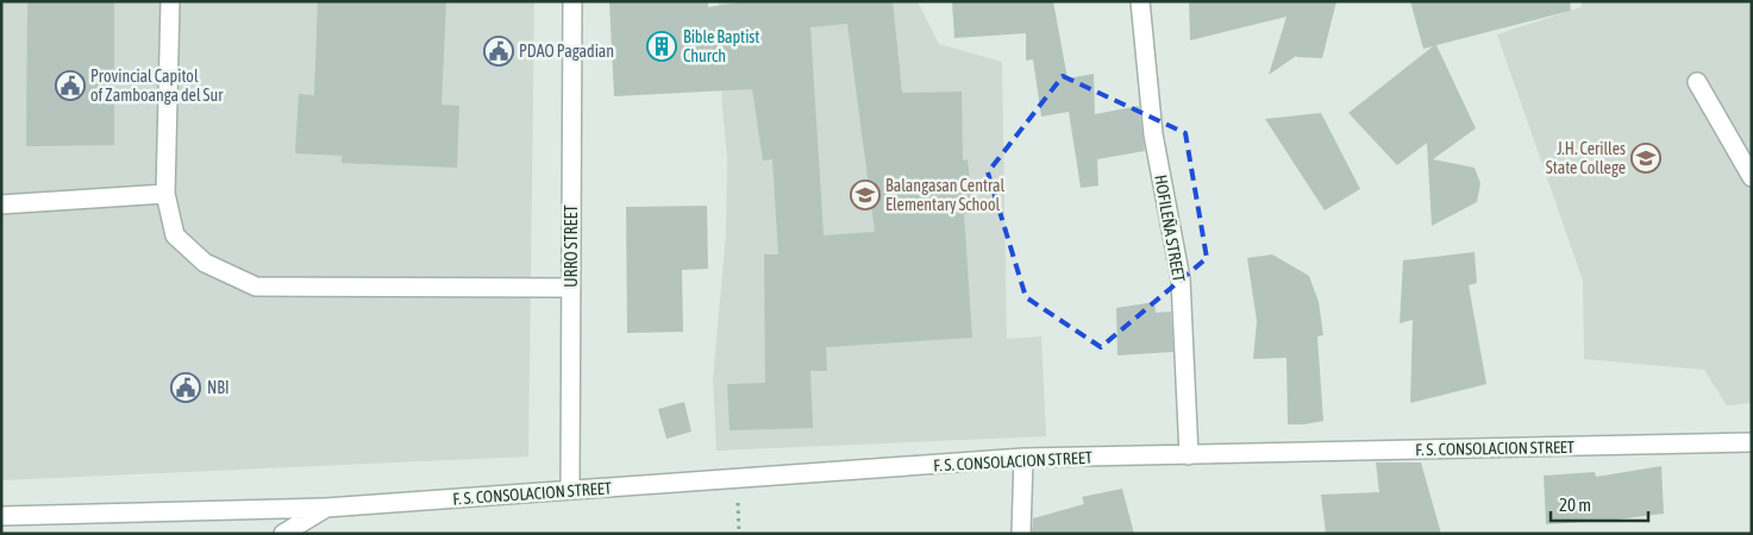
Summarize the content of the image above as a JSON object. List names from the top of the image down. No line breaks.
{"streets":{"street":["HOFILEÑA STREET","URRO STREET","F. S. CONSOLACION STREET"]},"crossings":[["HOFILEÑA STREET","F. S. CONSOLACION STREET"],["URRO STREET","F. S. CONSOLACION STREET"]],"places":{"building":["Bible Baptist Church"],"public building":["PDAO Pagadian","Provincial Capitol of Zamboanga del Sur","NBI"],"school or university":["J.H. Cerilles State College","Balangasan Central Elementary School"]},"scale_bar":"20 m"}
